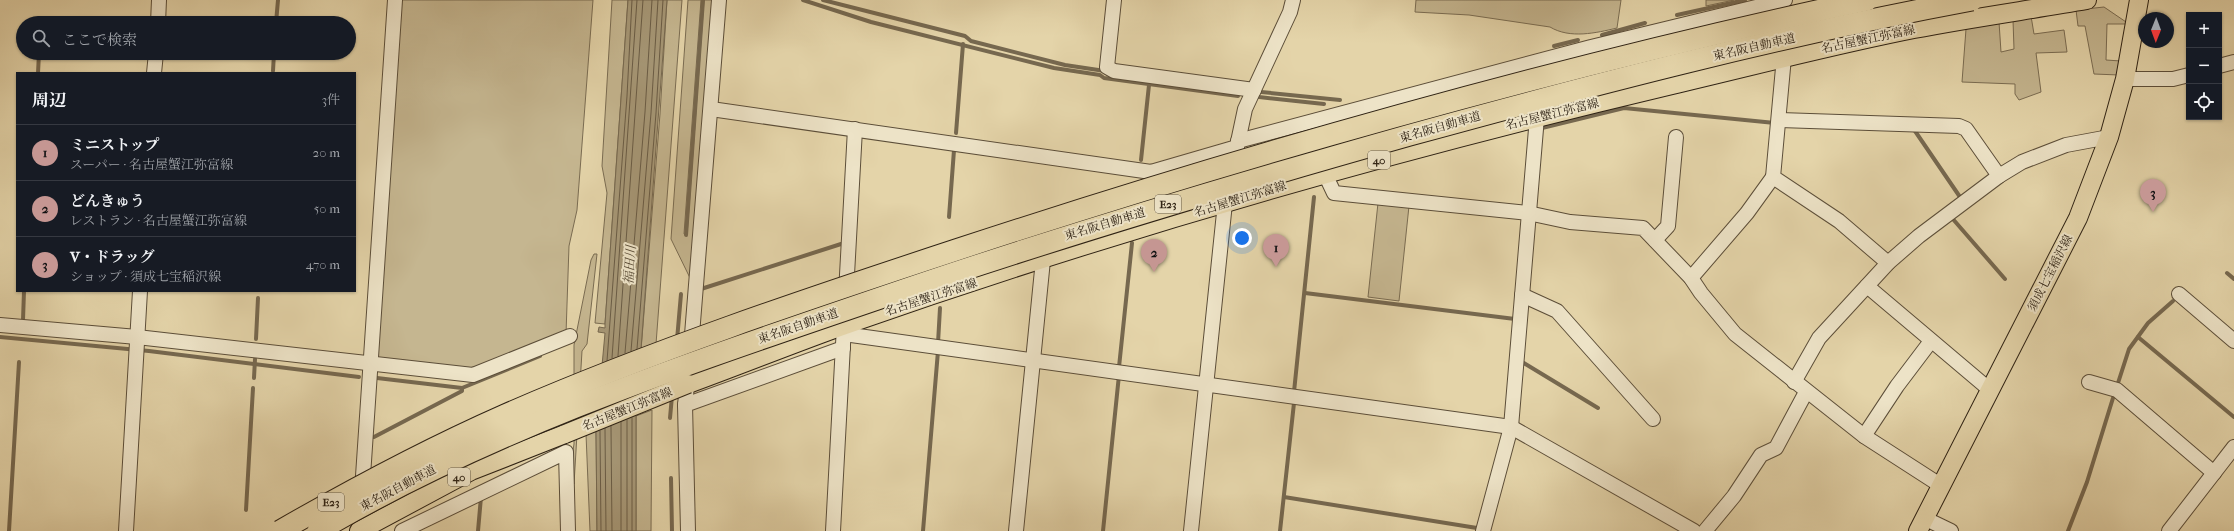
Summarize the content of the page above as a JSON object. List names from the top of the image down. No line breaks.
{"streets":{"highway":["東名阪自動車道","E23"],"main road":["名古屋蟹江弥富線","40","須成七宝稲沢線"]},"water":["福田川"],"north":"bottom","page":{"map_buttons":["+","−"],"search":"ここで検索","heading":["周辺","3件"],"list":[{"mark":"1","name":"ミニストップ","note":"スーパー · 名古屋蟹江弥富線","value":"20 m"},{"mark":"2","name":"どんきゅう","note":"レストラン · 名古屋蟹江弥富線","value":"50 m"},{"mark":"3","name":"V・ドラッグ","note":"ショップ · 須成七宝稲沢線","value":"470 m"}],"pins":["3","1","2"]}}
